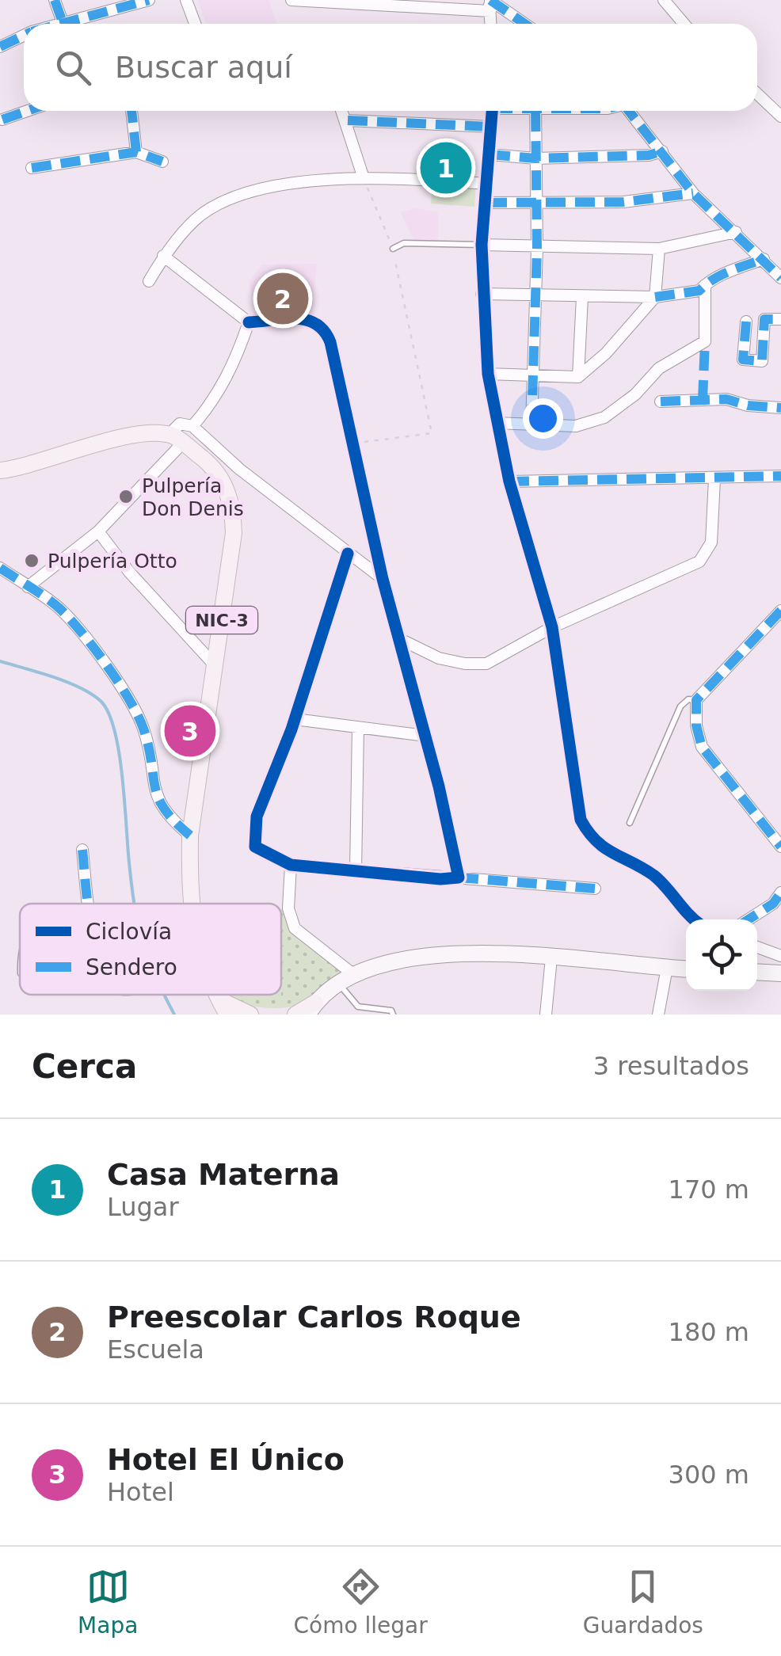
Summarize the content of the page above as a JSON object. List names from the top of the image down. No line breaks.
{"streets":{"main road":["NIC-3"]},"places":["Pulpería Don Denis","Pulpería Otto"],"legend":["Ciclovía","Sendero"],"page":{"search":"Buscar aquí","pins":["1","2","3"],"heading":["Cerca","3 resultados"],"list":[{"mark":"1","name":"Casa Materna","note":"Lugar","value":"170 m"},{"mark":"2","name":"Preescolar Carlos Roque","note":"Escuela","value":"180 m"},{"mark":"3","name":"Hotel El Único","note":"Hotel","value":"300 m"}],"nav":["Mapa","Cómo llegar","Guardados"]}}
